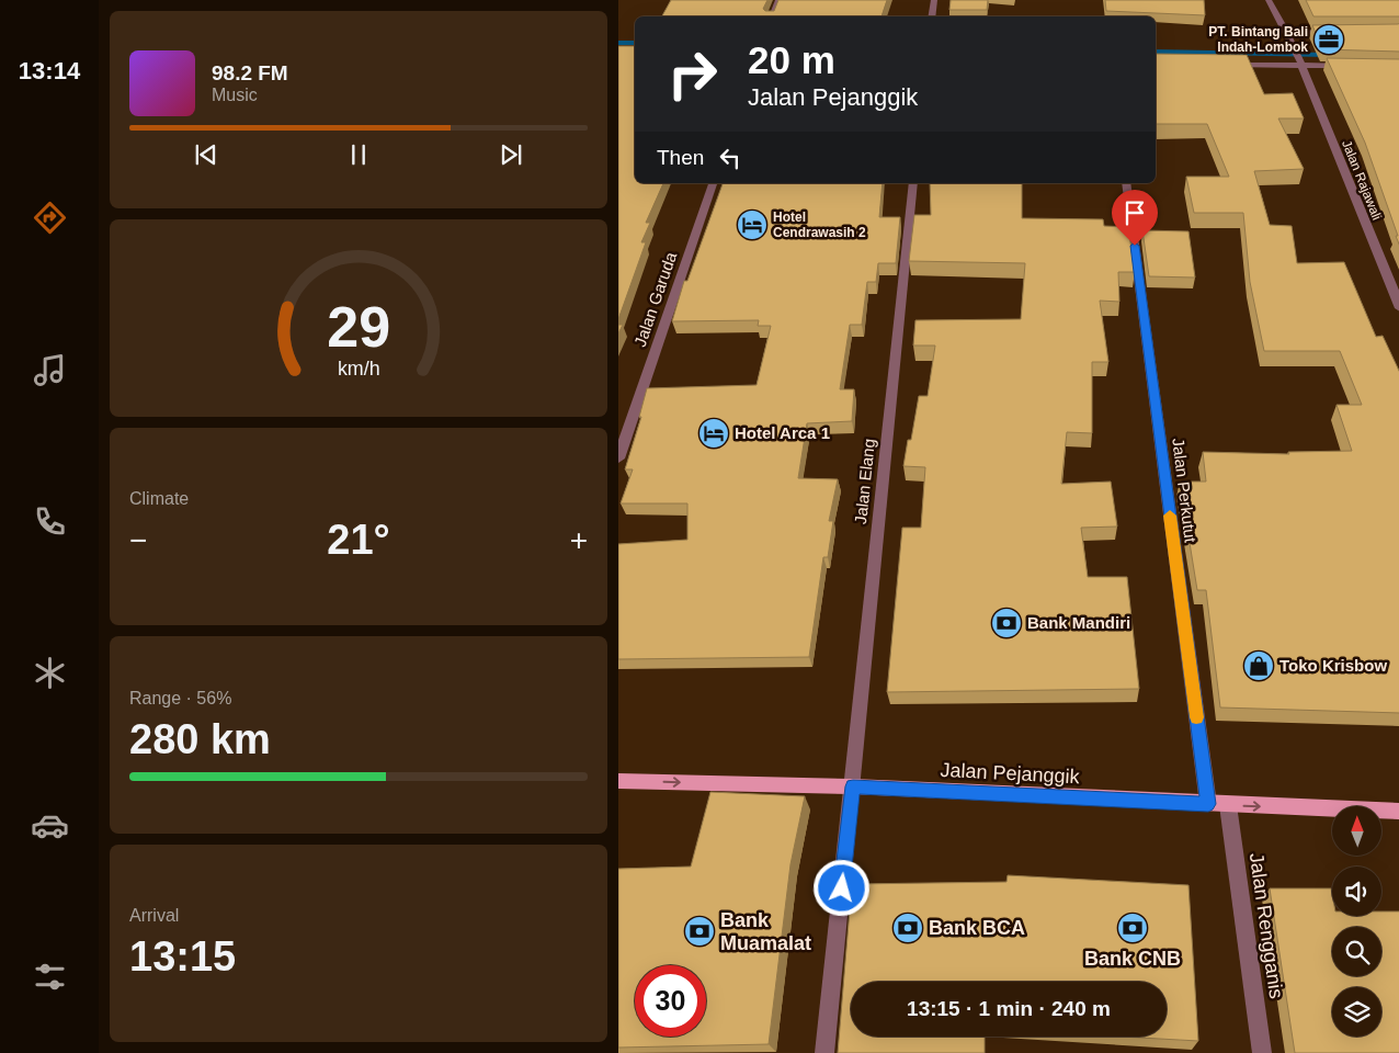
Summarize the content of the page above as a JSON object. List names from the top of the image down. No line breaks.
{"streets":{"main road":["Jalan Pejanggik"],"street":["Jalan Rajawali","Jalan Garuda","Jalan Elang","Jalan Perkutut","Jalan Rengganis"]},"crossings":[["Jalan Elang","Jalan Pejanggik"],["Jalan Perkutut","Jalan Pejanggik"],["Jalan Pejanggik","Jalan Rengganis"]],"one_way":["Jalan Pejanggik"],"places":{"office":["PT. Bintang Bali Indah-Lombok"],"hotel":["Hotel Cendrawasih 2","Hotel Arca 1"],"bank":["Bank Mandiri","Bank BCA","Bank CNB","Bank Muamalat"],"shop":["Toko Krisbow"]},"north":"top","page":{"tabs":"13:14","turn":["20 m","Jalan Pejanggik"],"song":["98.2 FM","Music"],"then":"Then","tile":["Climate",["Range · 56%","280 km"],["Arrival","13:15"]],"heat":["−","21°","+"],"limit":"30","trip":"13:15 · 1 min · 240 m","gauge":["29","km/h"]}}
